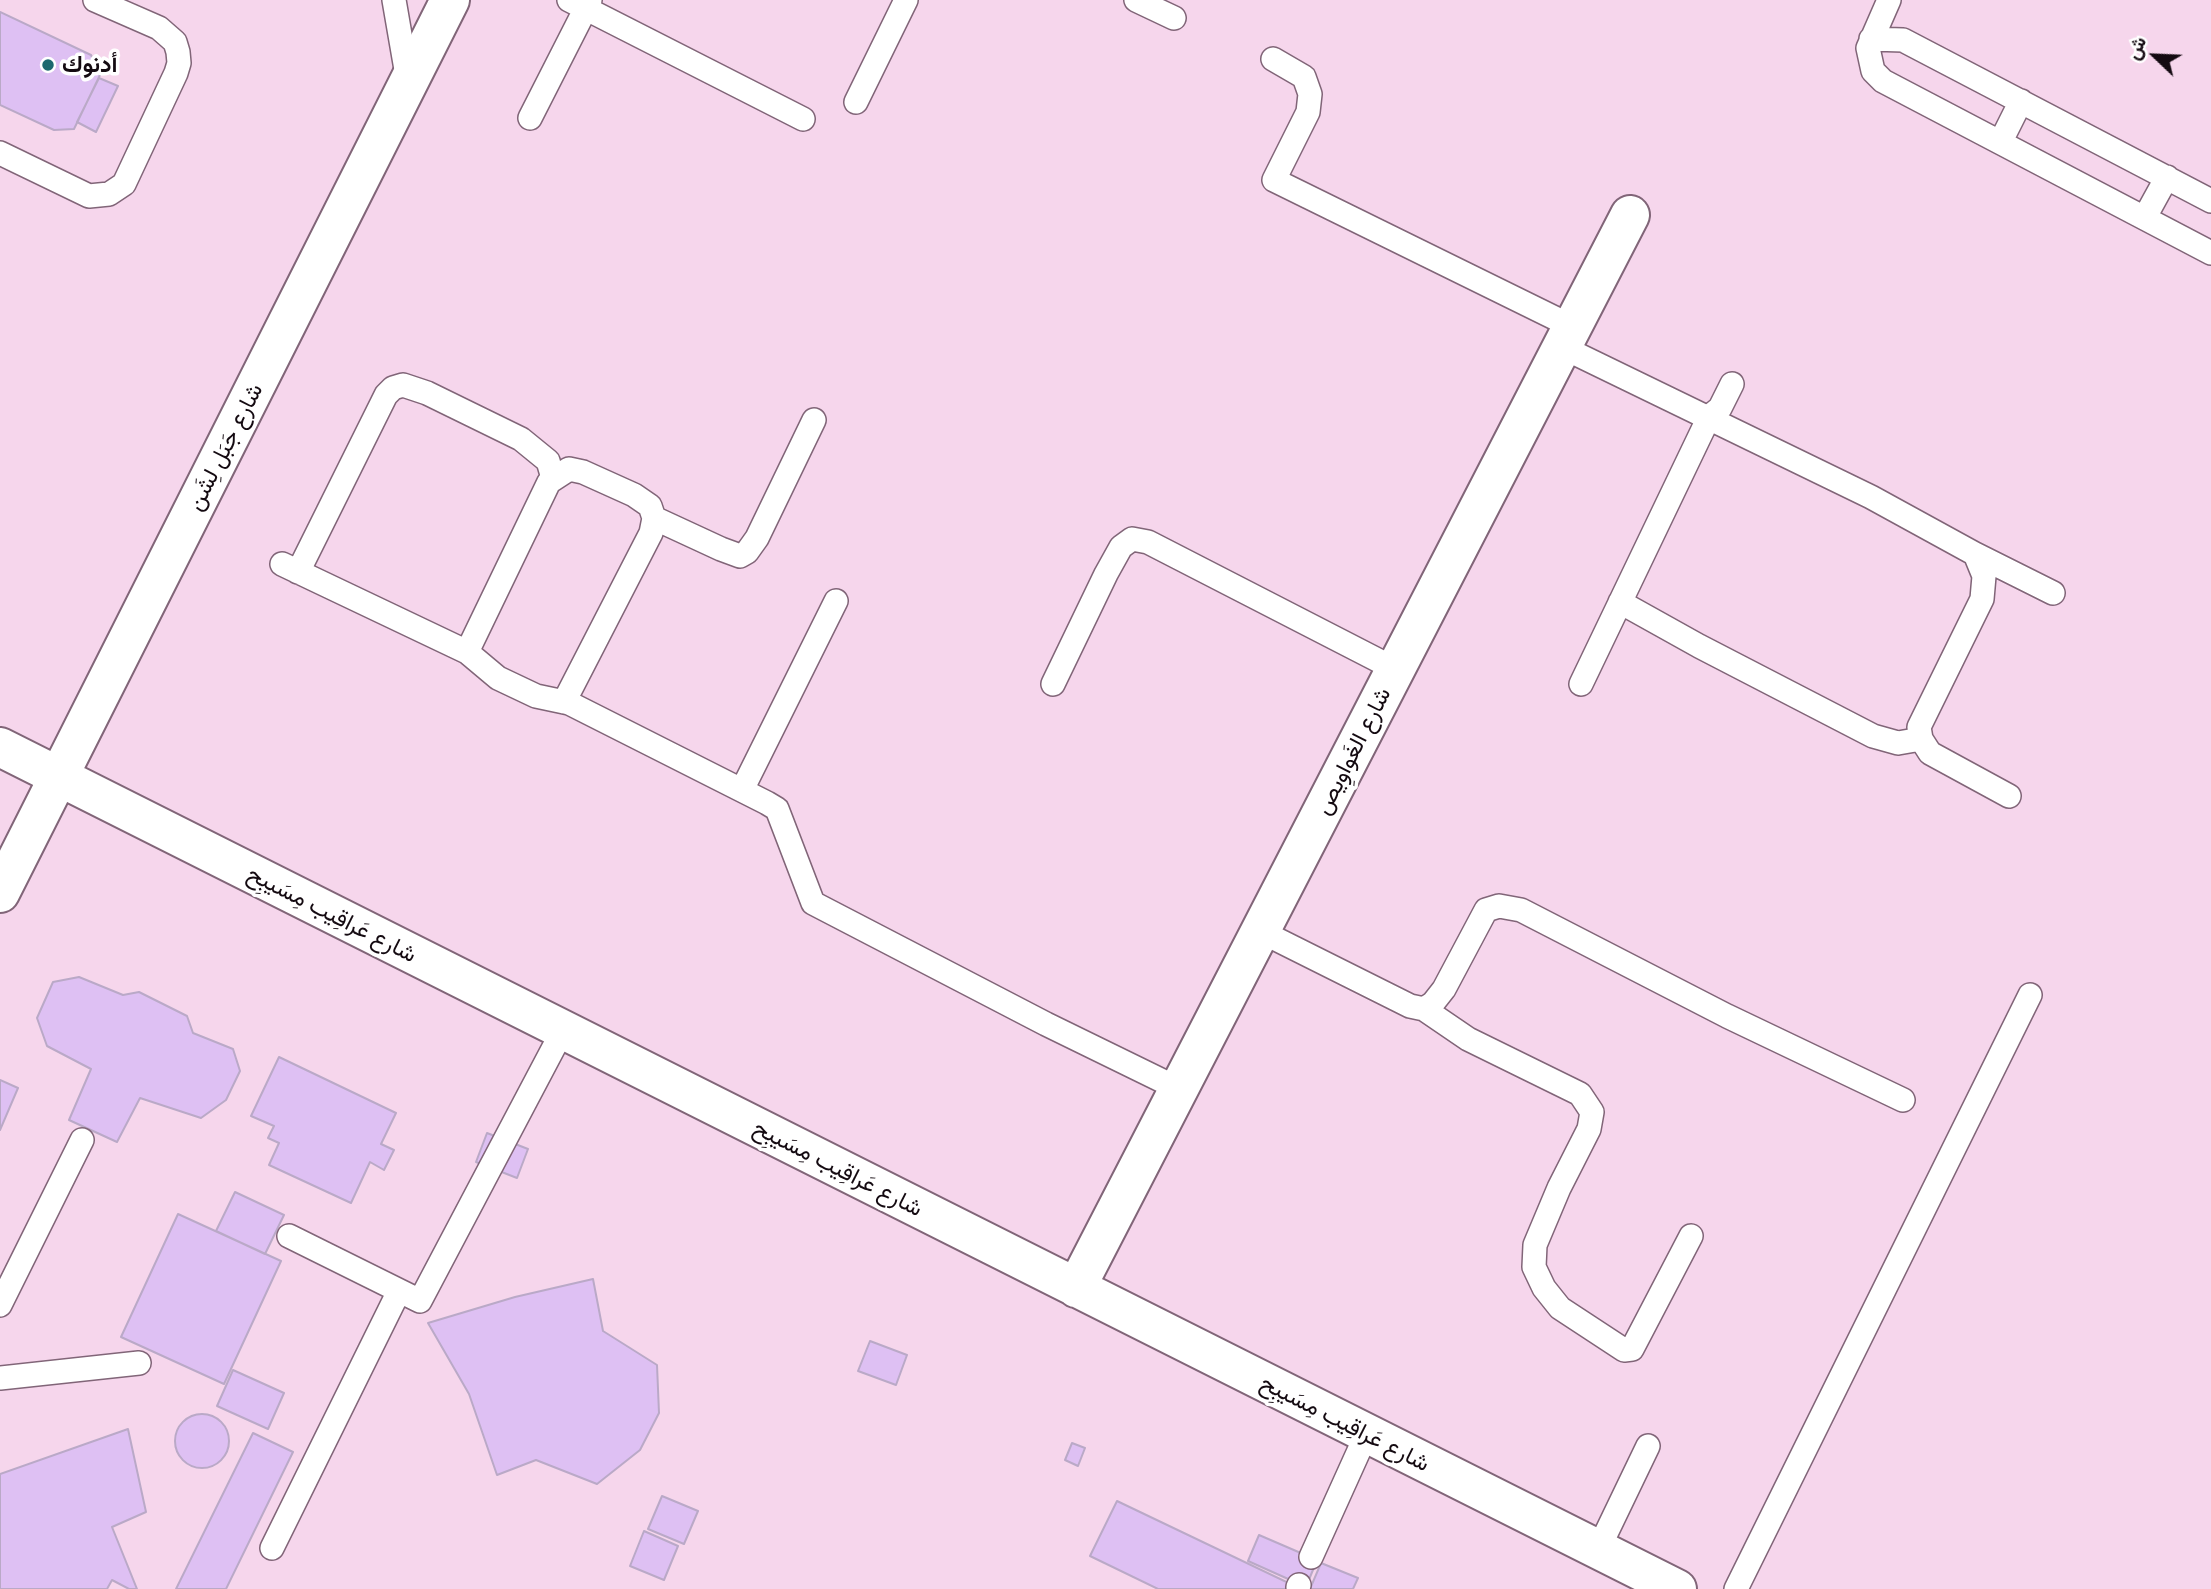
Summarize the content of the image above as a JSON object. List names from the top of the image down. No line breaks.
{"streets":{"street":["شارع جَبَل لِشَن","شارع الغَواوِيص","شارع عَراقِيب مِسَيبِح"]},"crossings":[["شارع جَبَل لِشَن","شارع عَراقِيب مِسَيبِح"],["شارع الغَواوِيص","شارع عَراقِيب مِسَيبِح"]],"places":["أدنوك"],"north":"top left"}
